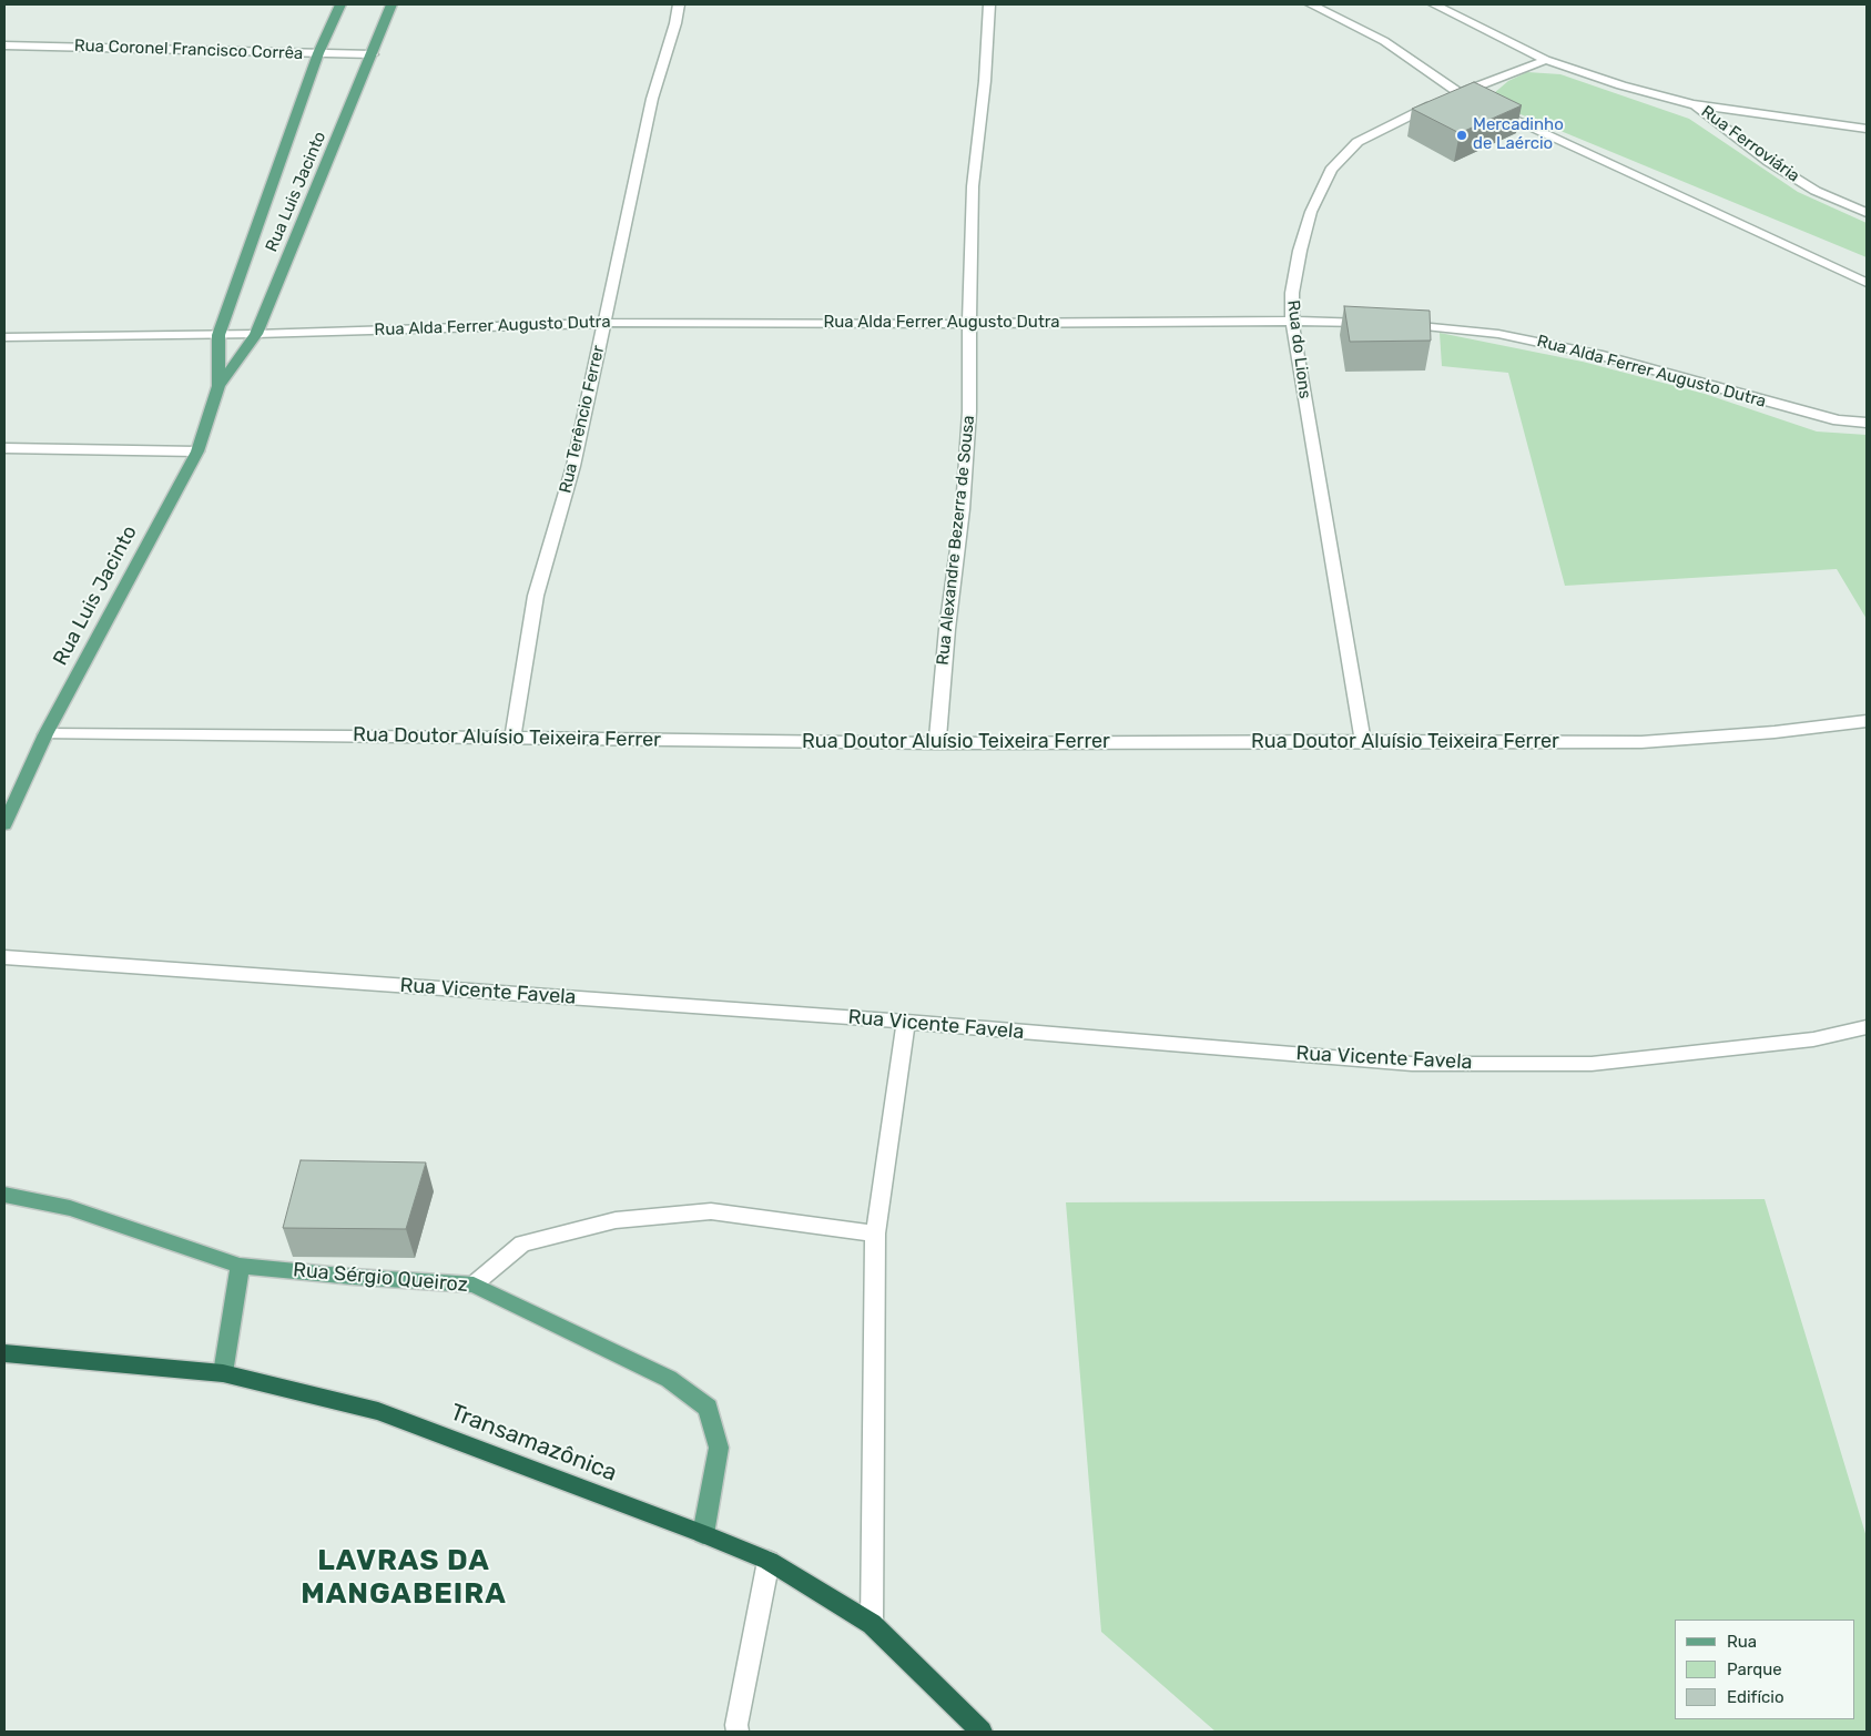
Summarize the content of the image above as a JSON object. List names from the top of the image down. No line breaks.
{"streets":{"highway":["Transamazônica"],"main road":["Rua Luis Jacinto","Rua Sérgio Queiroz"],"street":["Rua Coronel Francisco Corrêa","Rua Ferroviária","Rua Alda Ferrer Augusto Dutra","Rua do Lions","Rua Terêncio Ferrer","Rua Alexandre Bezerra de Sousa","Rua Doutor Aluísio Teixeira Ferrer","Rua Vicente Favela"]},"crossings":[["Rua Coronel Francisco Corrêa","Rua Luis Jacinto"],["Rua Luis Jacinto","Rua Alda Ferrer Augusto Dutra"],["Rua Luis Jacinto","Rua Doutor Aluísio Teixeira Ferrer"],["Rua Alda Ferrer Augusto Dutra","Rua do Lions"],["Rua Alda Ferrer Augusto Dutra","Rua Terêncio Ferrer"],["Rua Alda Ferrer Augusto Dutra","Rua Alexandre Bezerra de Sousa"],["Rua do Lions","Rua Doutor Aluísio Teixeira Ferrer"],["Rua Terêncio Ferrer","Rua Doutor Aluísio Teixeira Ferrer"],["Rua Alexandre Bezerra de Sousa","Rua Doutor Aluísio Teixeira Ferrer"],["Rua Sérgio Queiroz","Transamazônica"]],"districts":["LAVRAS DA MANGABEIRA"],"places":["Mercadinho de Laércio"],"legend":["Rua","Parque","Edifício"]}
